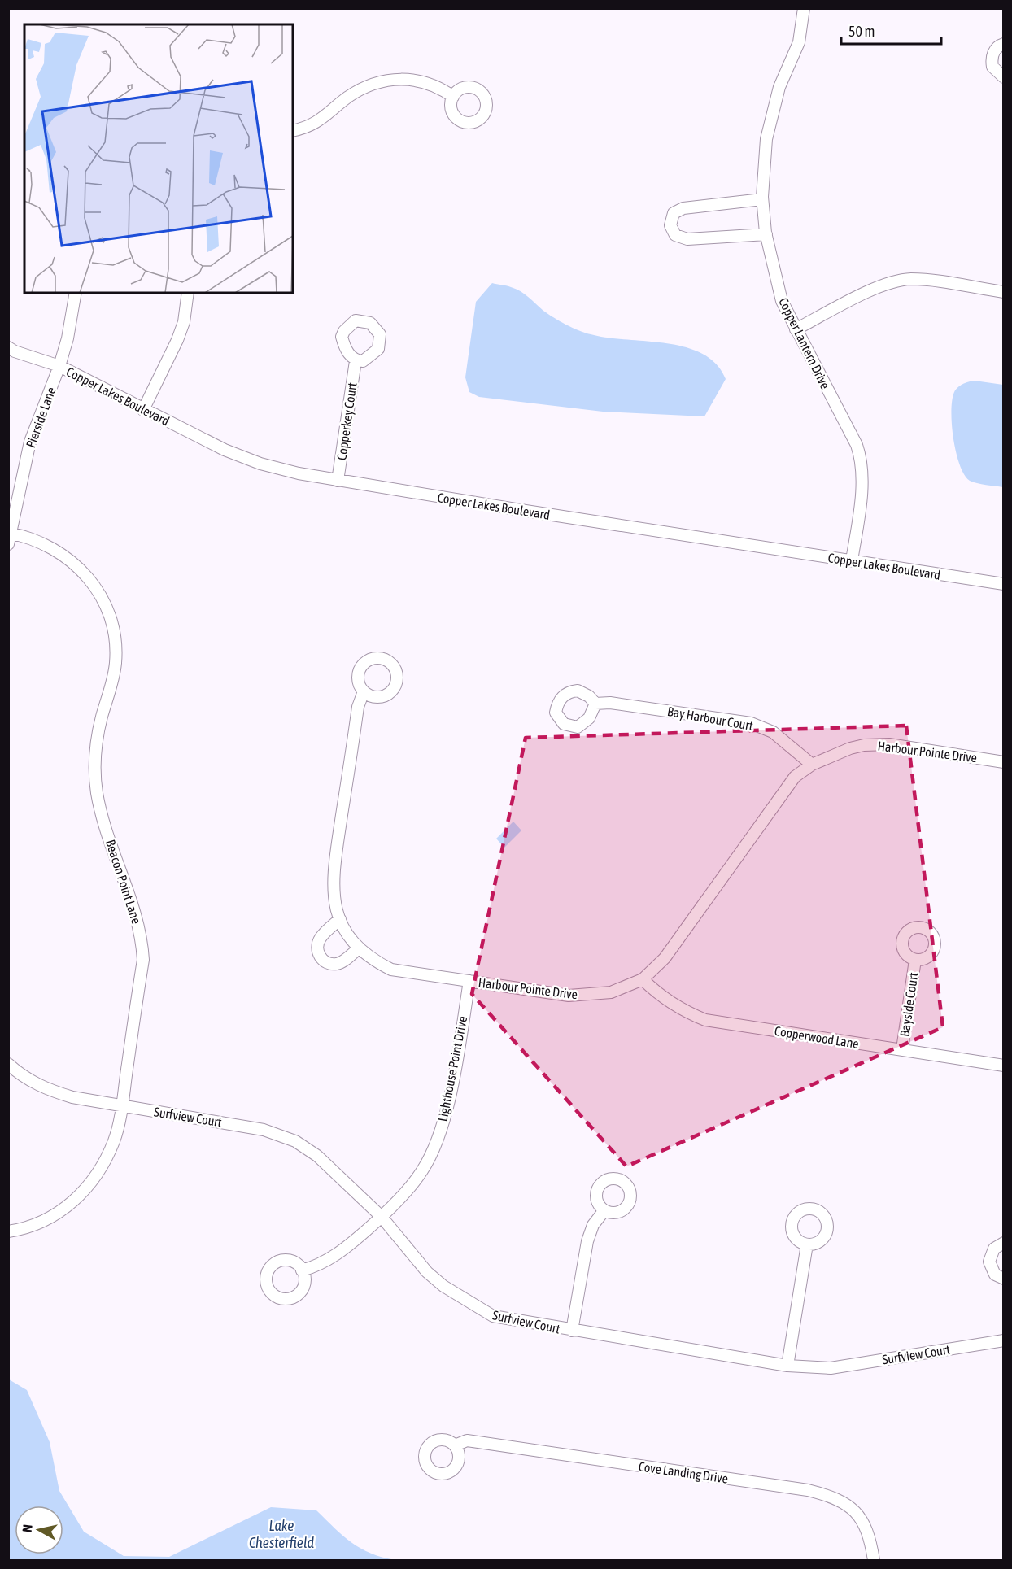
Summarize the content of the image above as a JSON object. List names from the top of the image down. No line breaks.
{"streets":{"street":["Copper Lantern Drive","Copper Lakes Boulevard","Pierside Lane","Copperkey Court","Bay Harbour Court","Harbour Pointe Drive","Beacon Point Lane","Bayside Court","Copperwood Lane","Lighthouse Point Drive","Surfview Court","Cove Landing Drive"]},"crossings":[["Copper Lantern Drive","Copper Lakes Boulevard"],["Copper Lakes Boulevard","Pierside Lane"],["Copper Lakes Boulevard","Copperkey Court"],["Pierside Lane","Beacon Point Lane"],["Bay Harbour Court","Harbour Pointe Drive"],["Harbour Pointe Drive","Copperwood Lane"],["Harbour Pointe Drive","Lighthouse Point Drive"],["Beacon Point Lane","Surfview Court"],["Bayside Court","Copperwood Lane"],["Lighthouse Point Drive","Surfview Court"]],"water":["Lake Chesterfield"],"scale_bar":"50 m","north":"left"}
